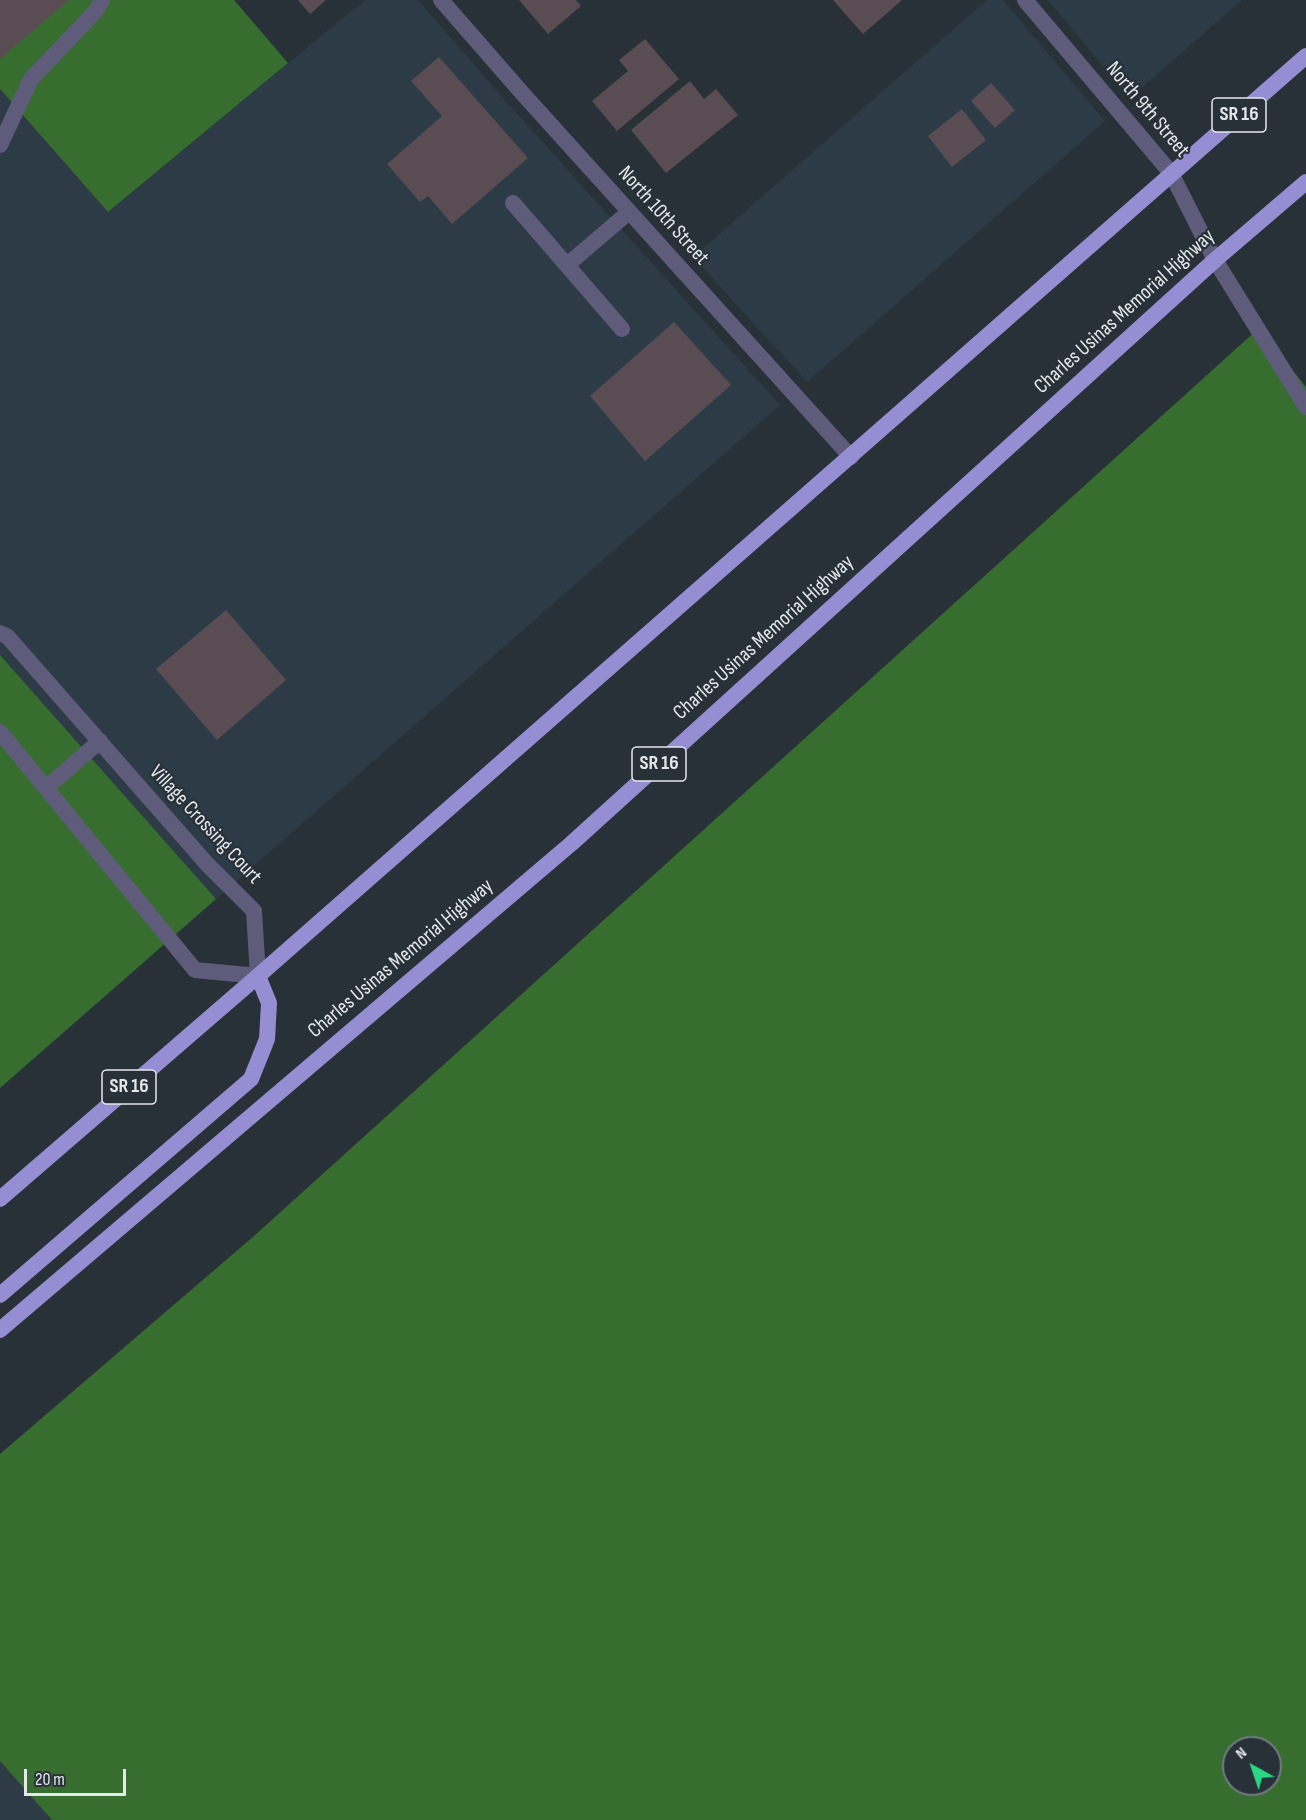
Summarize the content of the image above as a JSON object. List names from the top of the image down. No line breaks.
{"streets":{"highway":["SR 16","Charles Usinas Memorial Highway"],"street":["North 9th Street","North 10th Street","Village Crossing Court"]},"crossings":[["North 9th Street","SR 16"],["North 9th Street","Charles Usinas Memorial Highway"],["SR 16","North 10th Street"],["SR 16","Village Crossing Court"]],"scale_bar":"20 m","north":"top left"}
